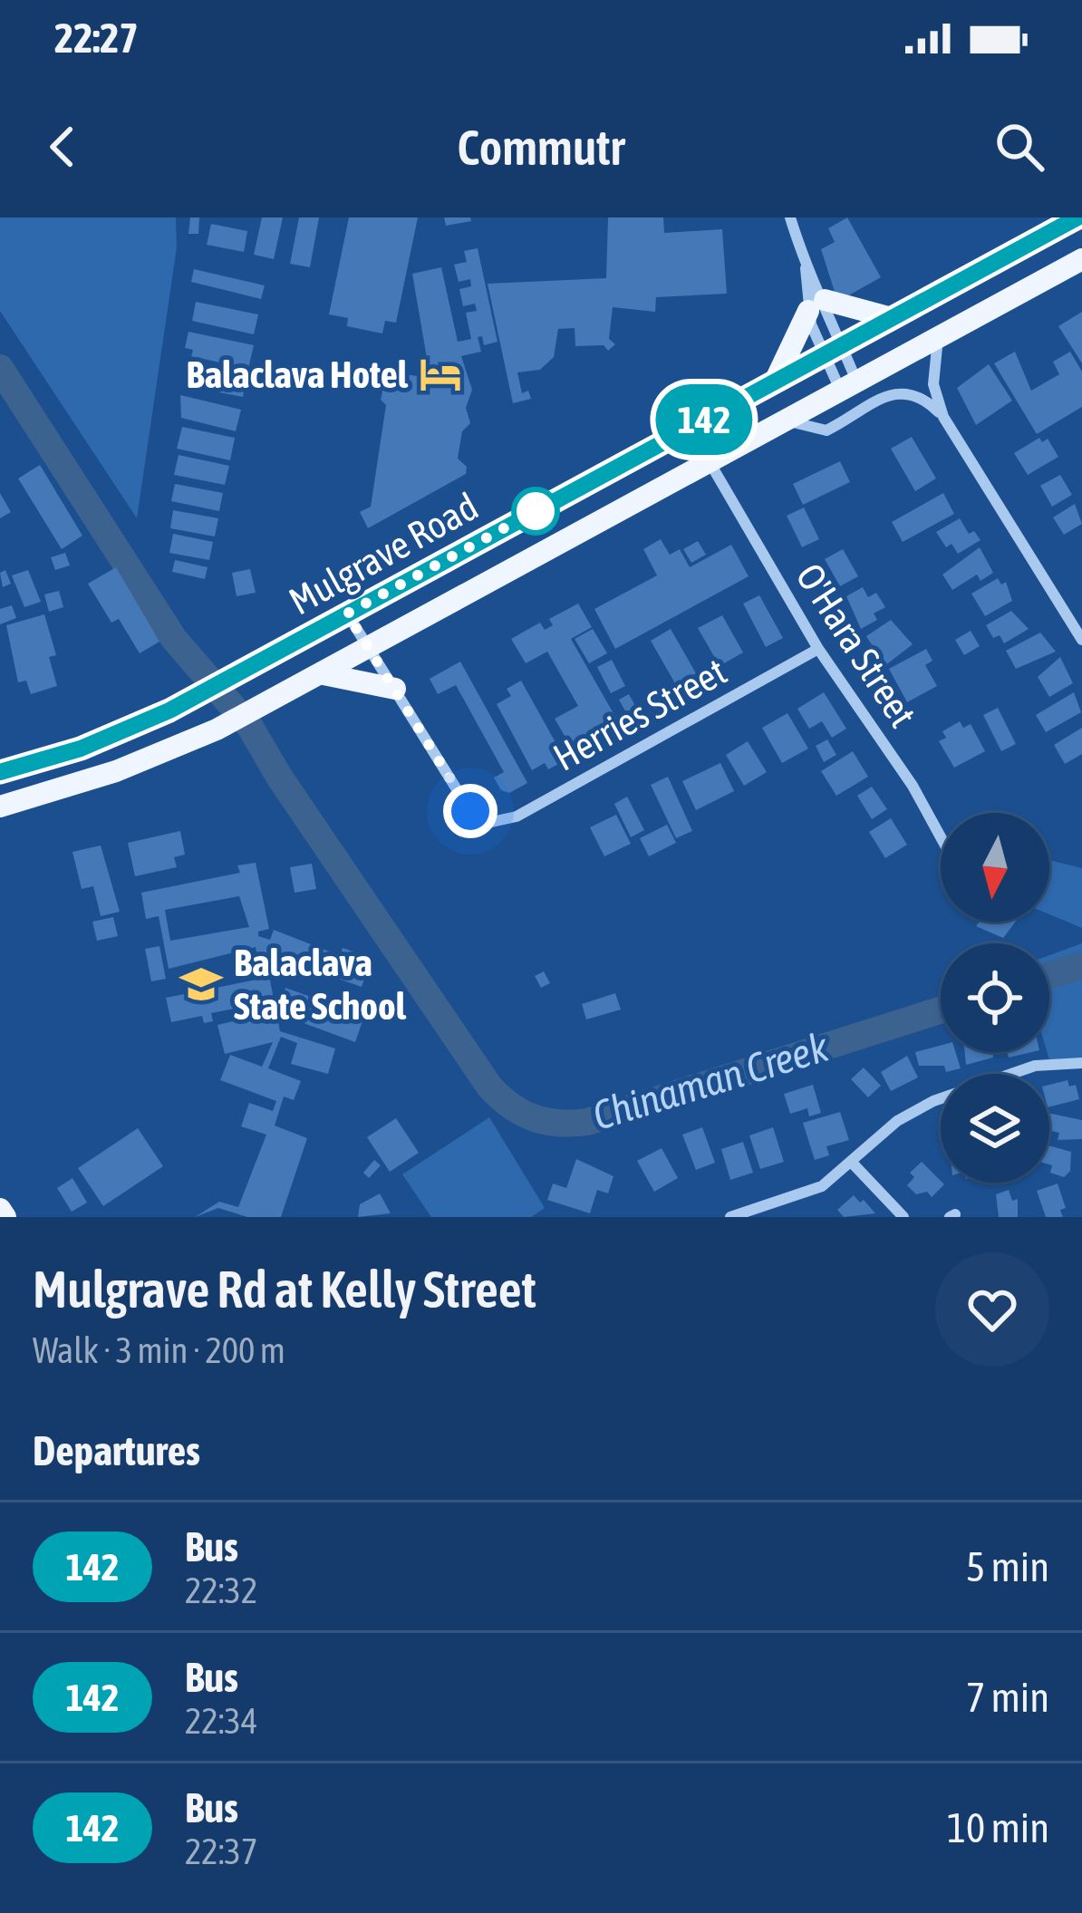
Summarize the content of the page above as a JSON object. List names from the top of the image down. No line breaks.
{"streets":{"main road":["Mulgrave Road"],"street":["O'Hara Street","Herries Street"]},"crossings":[["Mulgrave Road","O'Hara Street"],["O'Hara Street","Herries Street"]],"water":["Chinaman Creek"],"places":{"hotel":["Balaclava Hotel"],"school or university":["Balaclava State School"]},"lines":["bus line 142"],"north":"bottom","page":{"status":"22:27","header":"Commutr","on_map":"142","heading":[["Mulgrave Rd at Kelly Street","Walk · 3 min · 200 m"],"Departures"],"list":[{"mark":"142","name":"Bus","note":"22:32","value":"5 min"},{"mark":"142","name":"Bus","note":"22:34","value":"7 min"},{"mark":"142","name":"Bus","note":"22:37","value":"10 min"}]}}
